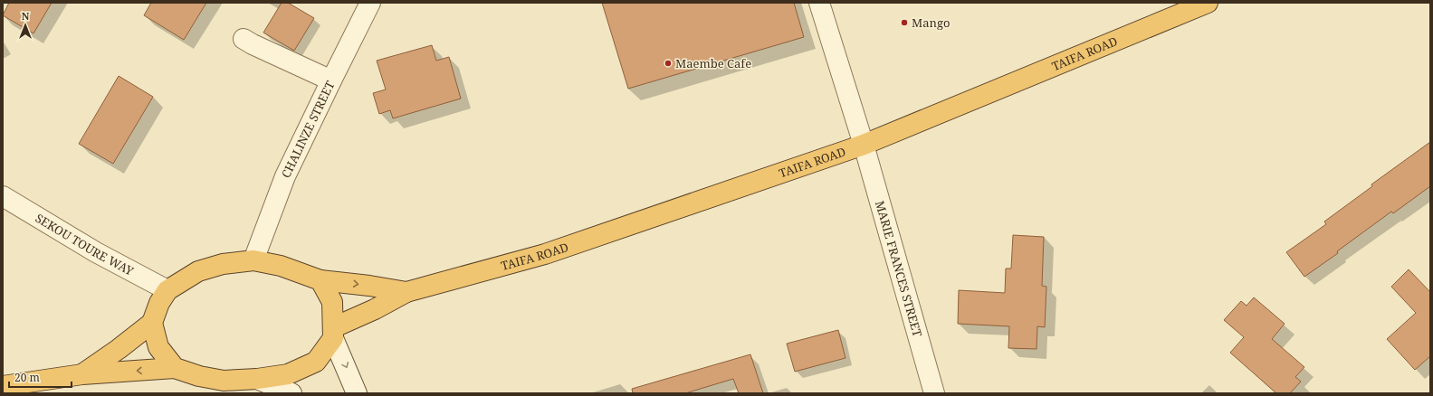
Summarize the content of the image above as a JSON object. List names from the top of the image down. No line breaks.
{"streets":{"highway":["TAIFA ROAD"],"street":["CHALINZE STREET","SEKOU TOURE WAY","MARIE FRANCES STREET"]},"crossings":[["TAIFA ROAD","CHALINZE STREET"],["TAIFA ROAD","SEKOU TOURE WAY"],["TAIFA ROAD","MARIE FRANCES STREET"]],"places":["Mango","Maembe Cafe"],"scale_bar":"20 m","north":"top"}
